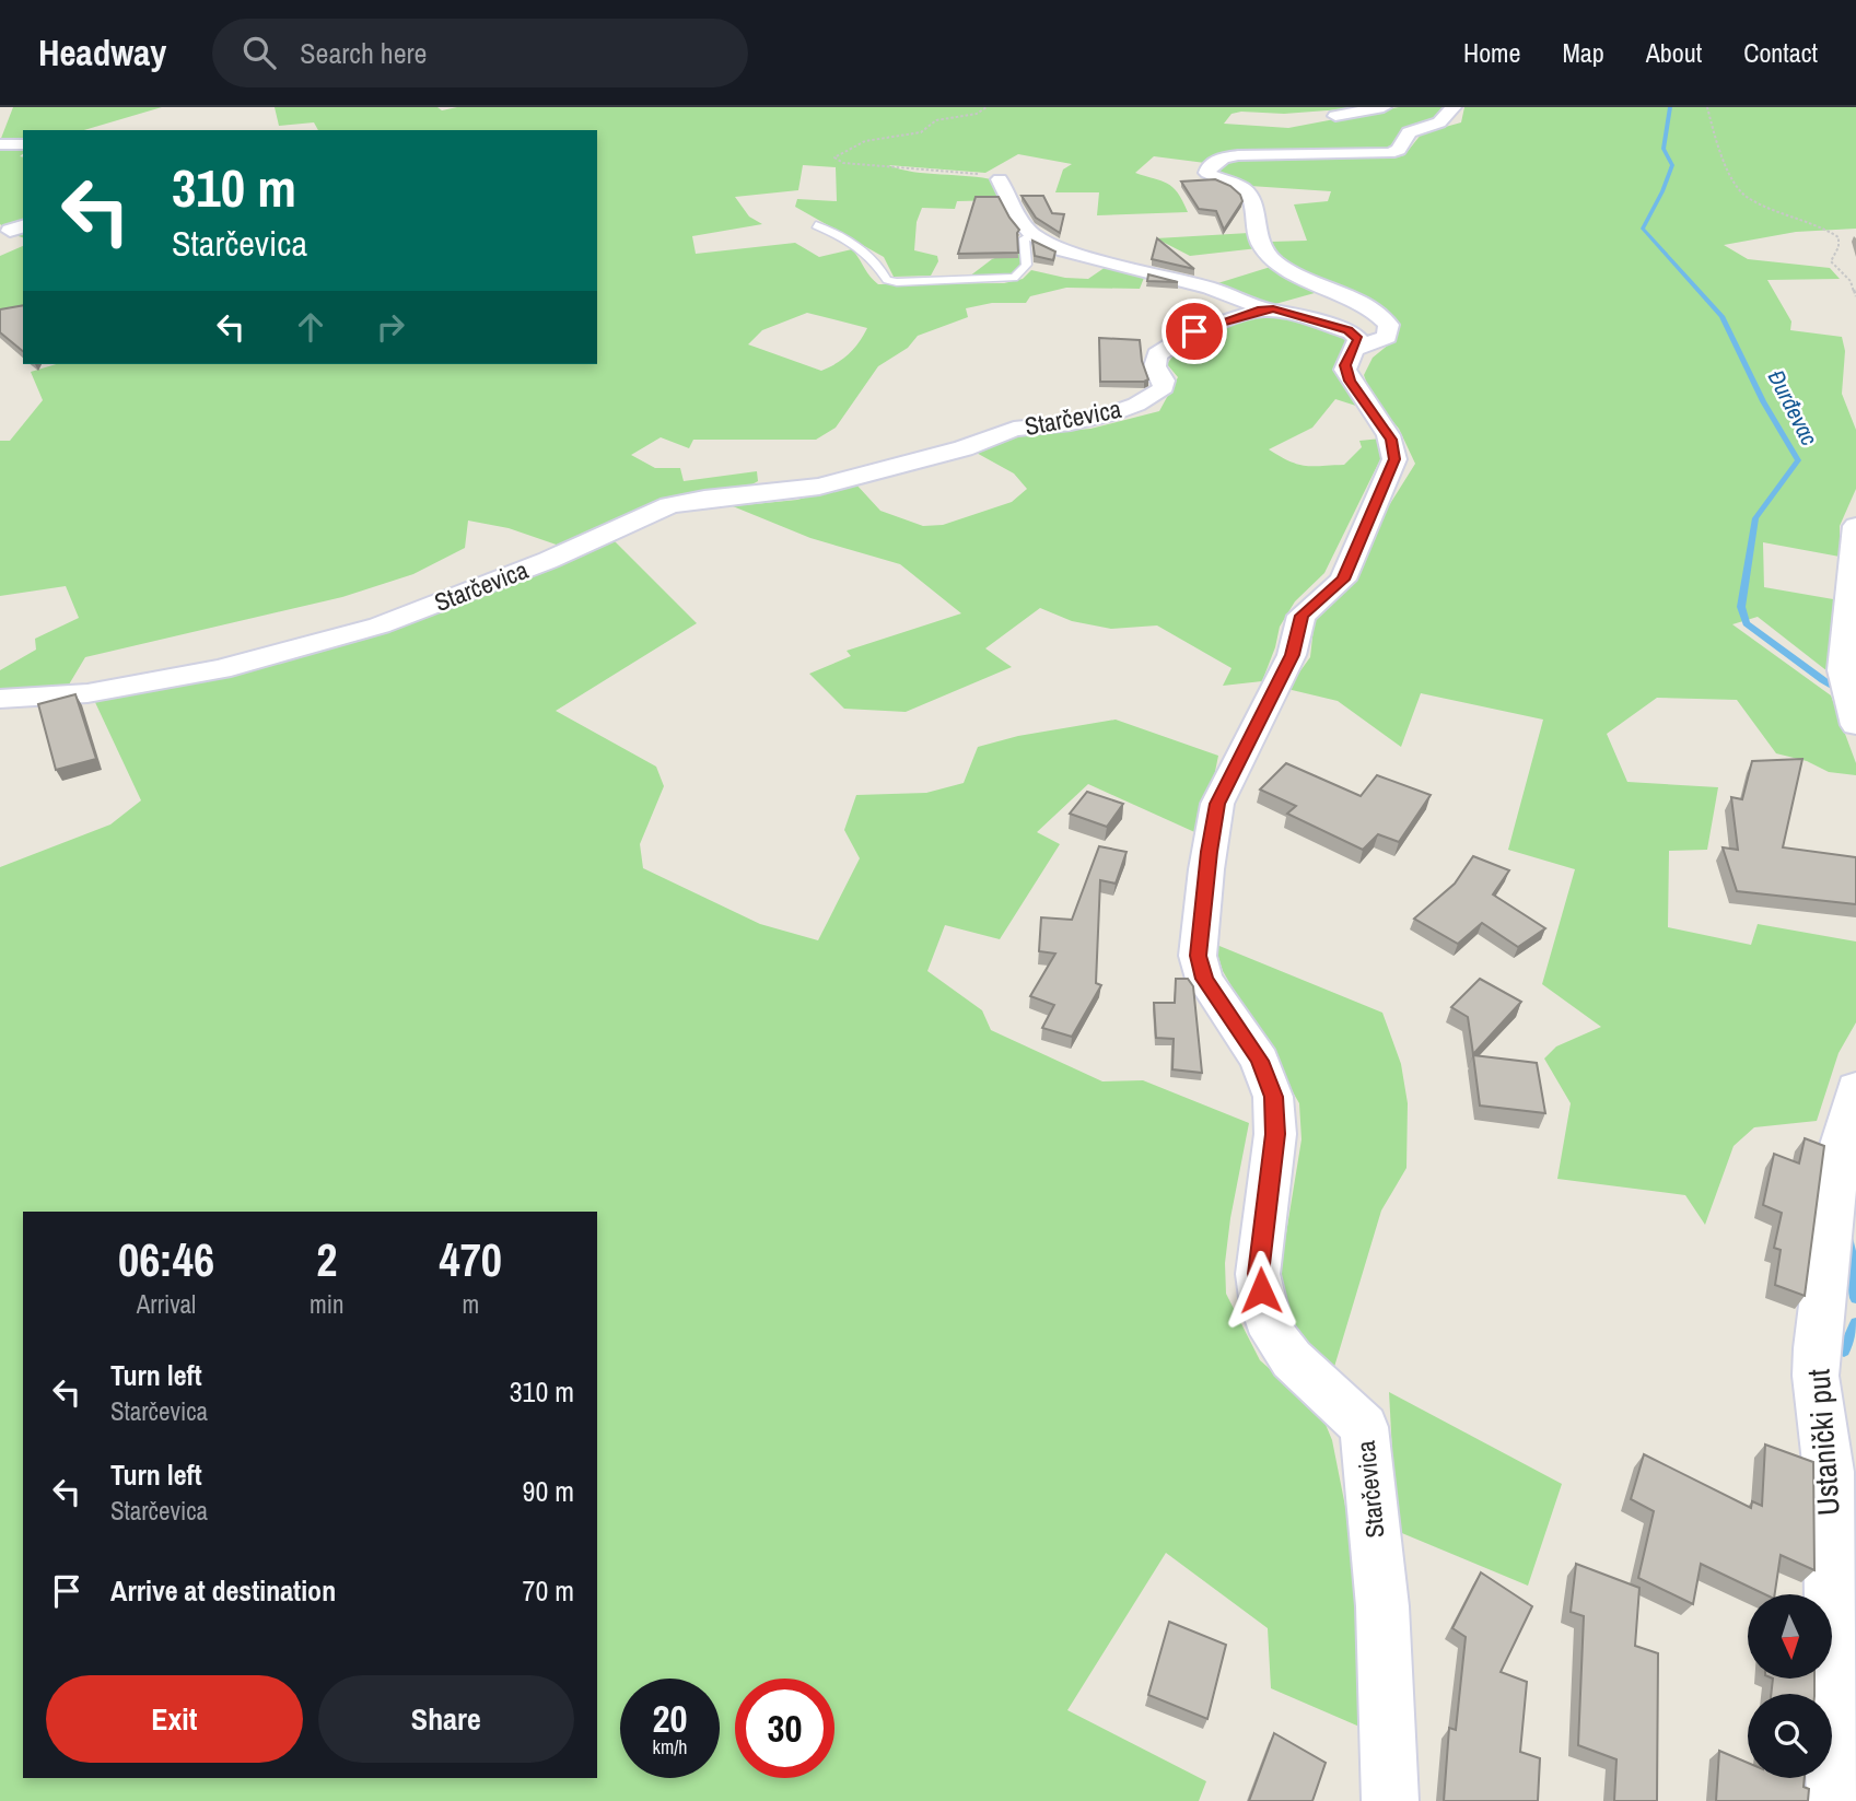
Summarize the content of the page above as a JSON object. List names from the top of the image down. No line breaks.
{"streets":{"street":["Starčevica","Ustanički put"]},"water":["Đurđevac"],"north":"bottom","page":{"header":"Headway","search":"Search here","nav":["Home","Map","About","Contact"],"turn":["310 m","Starčevica"],"eta":["06:46","Arrival","2","min","470","m"],"list":[{"name":"Turn left","note":"Starčevica","value":"310 m"},{"name":"Turn left","note":"Starčevica","value":"90 m"},{"name":"Arrive at destination","value":"70 m"}],"buttons":["Exit","Share"],"speed":"20 km/h","limit":"30"}}
